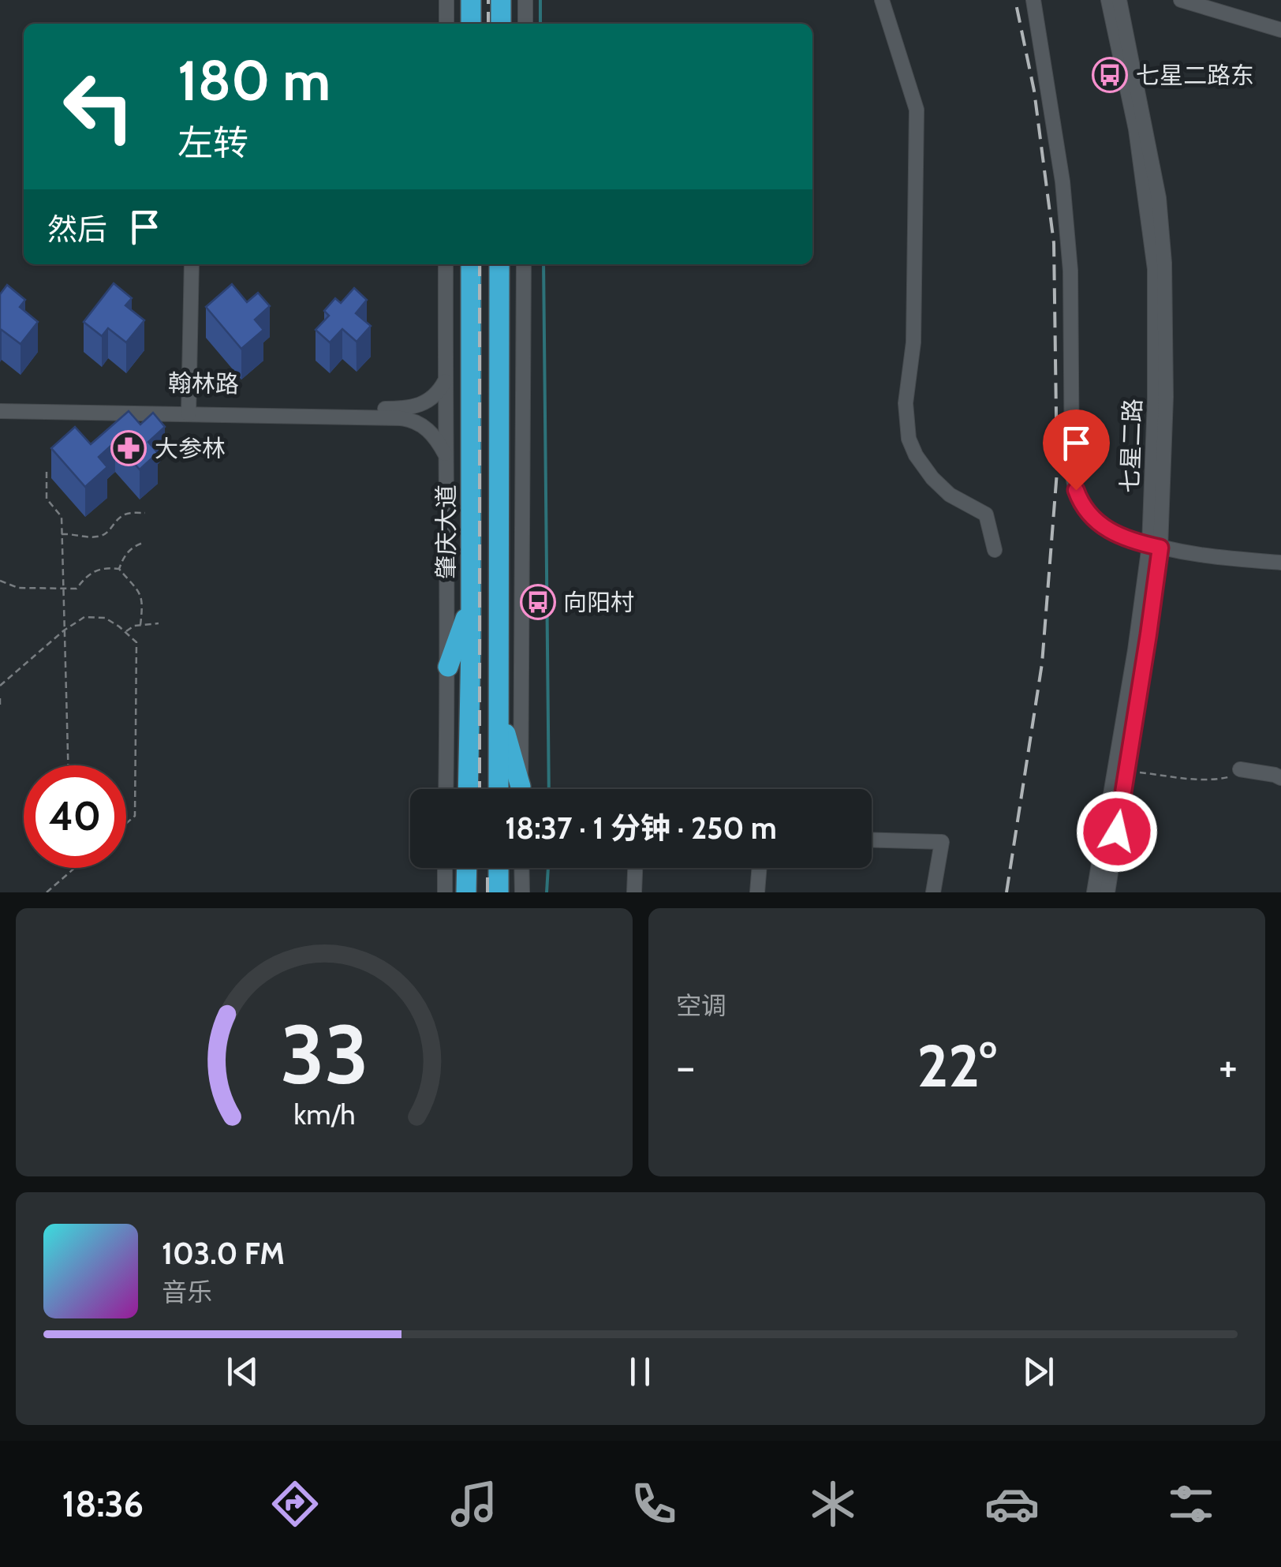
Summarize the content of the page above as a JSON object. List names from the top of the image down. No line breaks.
{"streets":{"highway":["肇庆大道"],"street":["翰林路","七星二路"]},"places":{"bus stop":["七星二路东","向阳村"],"pharmacy":["大参林"]},"page":{"turn":["180 m","左转"],"then":"然后","limit":"40","trip":"18:37 · 1 分钟 · 250 m","tile":"空调","heat":["−","22°","+"],"song":["103.0 FM","音乐"],"tabs":"18:36","gauge":["33","km/h"]}}
